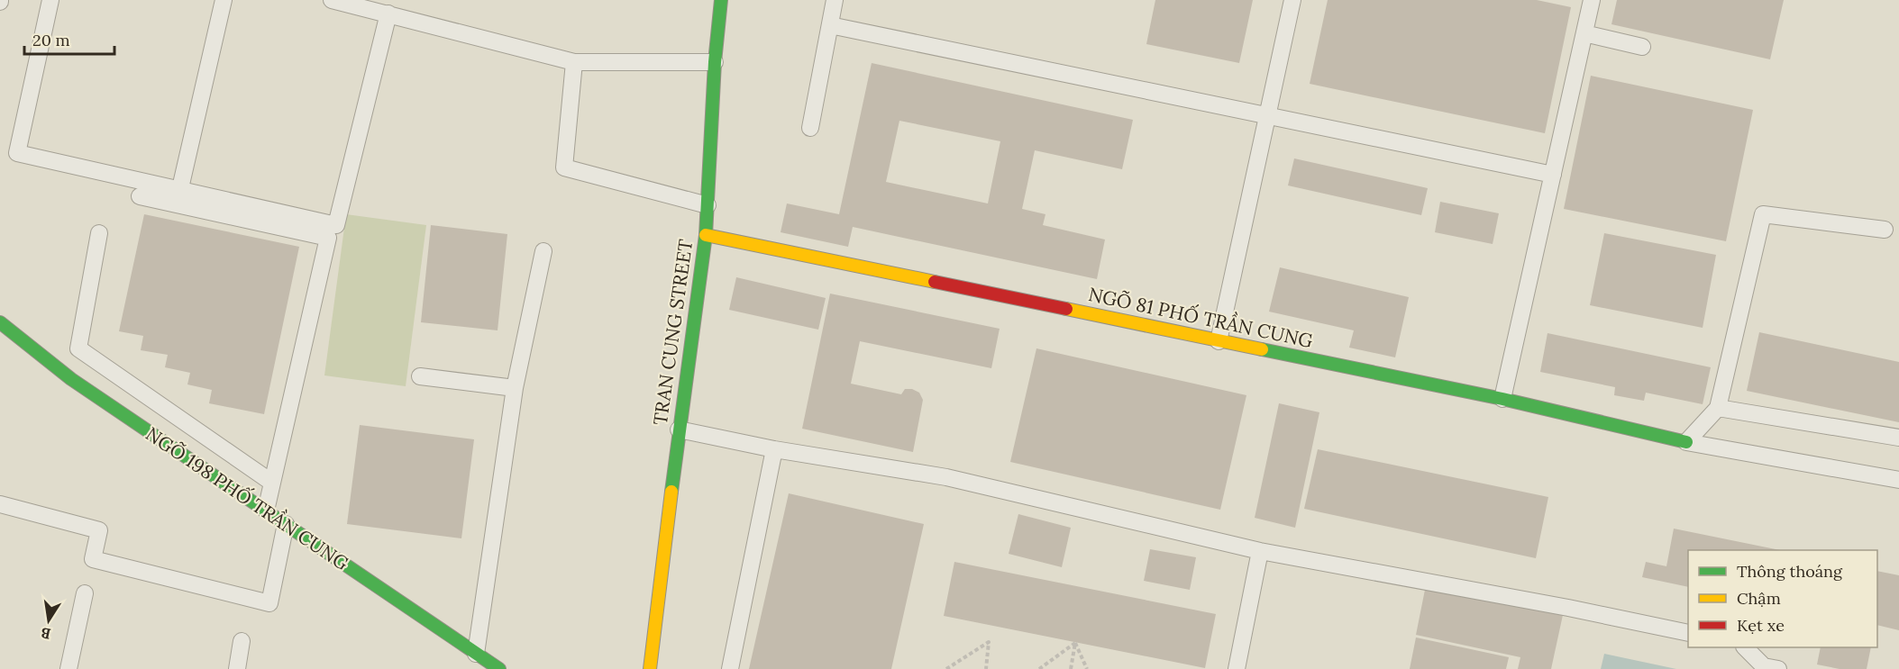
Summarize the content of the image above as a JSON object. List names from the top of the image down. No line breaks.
{"streets":{"street":["NGÕ 81 PHỐ TRẦN CUNG","TRAN CUNG STREET","NGÕ 198 PHỐ TRẦN CUNG"]},"crossings":[["NGÕ 81 PHỐ TRẦN CUNG","TRAN CUNG STREET"]],"legend":["Thông thoáng","Chậm","Kẹt xe"],"scale_bar":"20 m","north":"bottom"}
